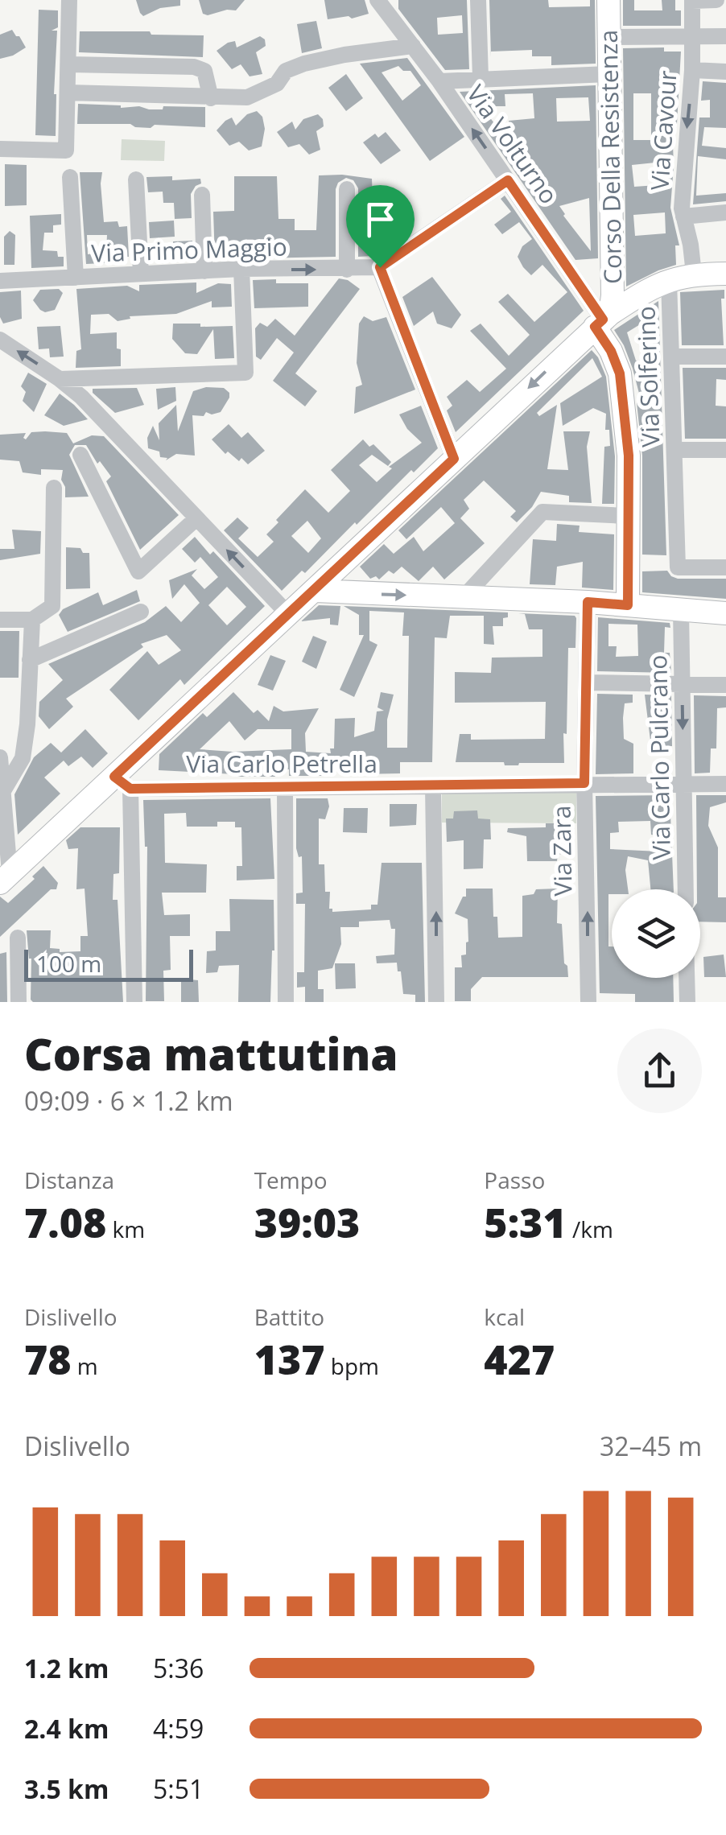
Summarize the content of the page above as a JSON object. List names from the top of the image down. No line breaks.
{"streets":{"main road":["Corso Della Resistenza"],"street":["Via Cavour","Via Volturno","Via Primo Maggio","Via Solferino","Via Carlo Pulcrano","Via Carlo Petrella","Via Zara"]},"crossings":[["Via Volturno","Corso Della Resistenza"],["Via Carlo Petrella","Via Zara"]],"one_way":["Via Cavour","Via Carlo Pulcrano","Via Zara"],"scale_bar":"100 m","page":{"scale":"100 m","heading":["Corsa mattutina","09:09 · 6 × 1.2 km"],"stats":[["Distanza","7.08 km"],["Tempo","39:03"],["Passo","5:31 /km"],["Dislivello","78 m"],["Battito","137 bpm"],["kcal","427"]],"chart":["Dislivello","32–45 m"],"list":[{"name":"1.2 km","note":"5:36"},{"name":"2.4 km","note":"4:59"},{"name":"3.5 km","note":"5:51"}]}}
